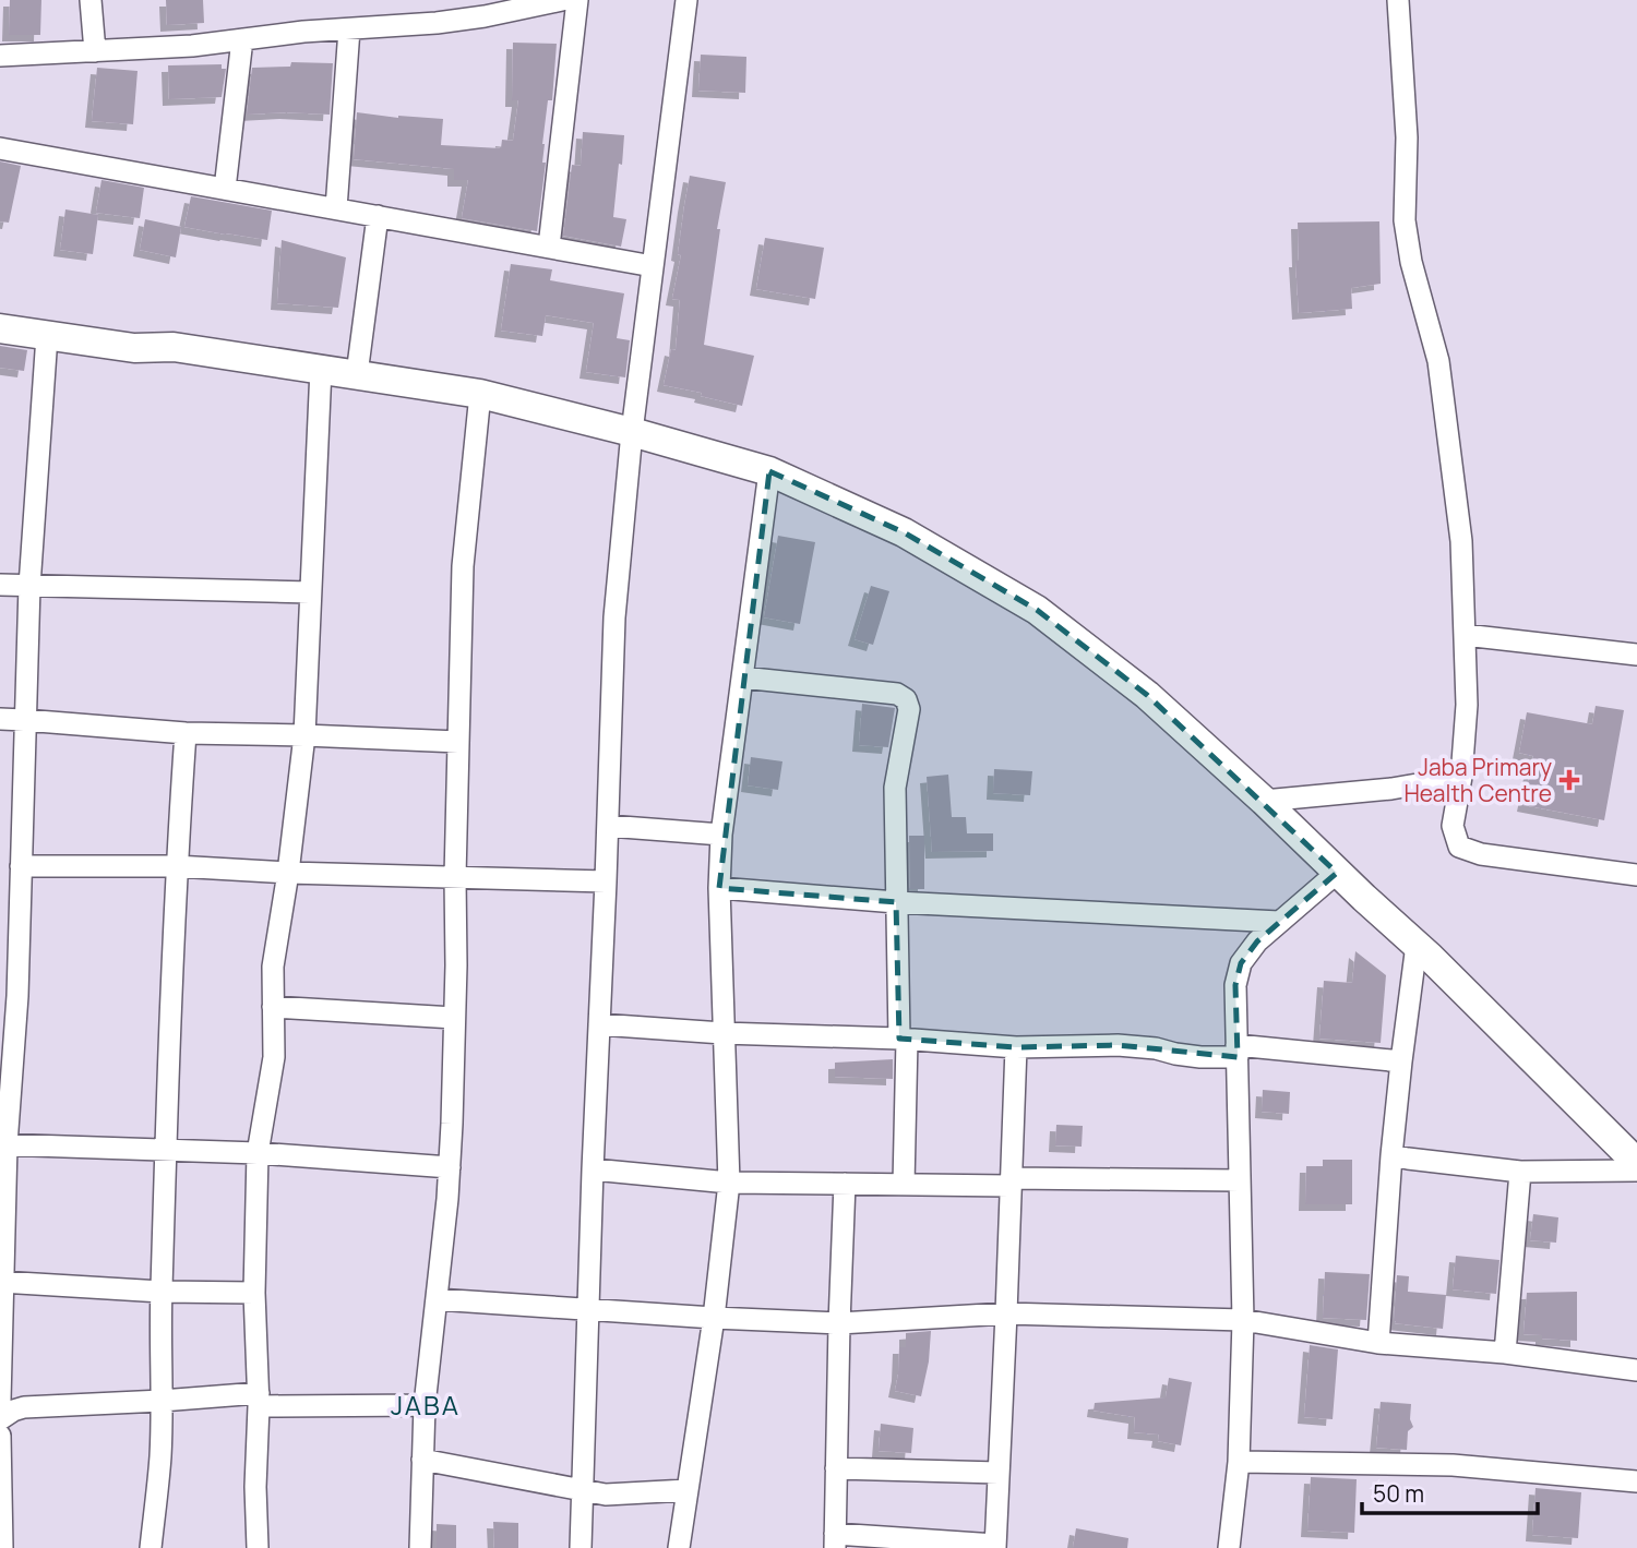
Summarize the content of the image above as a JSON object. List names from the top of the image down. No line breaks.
{"districts":["JABA"],"places":{"health":["Jaba Primary Health Centre"]},"scale_bar":"50 m"}
